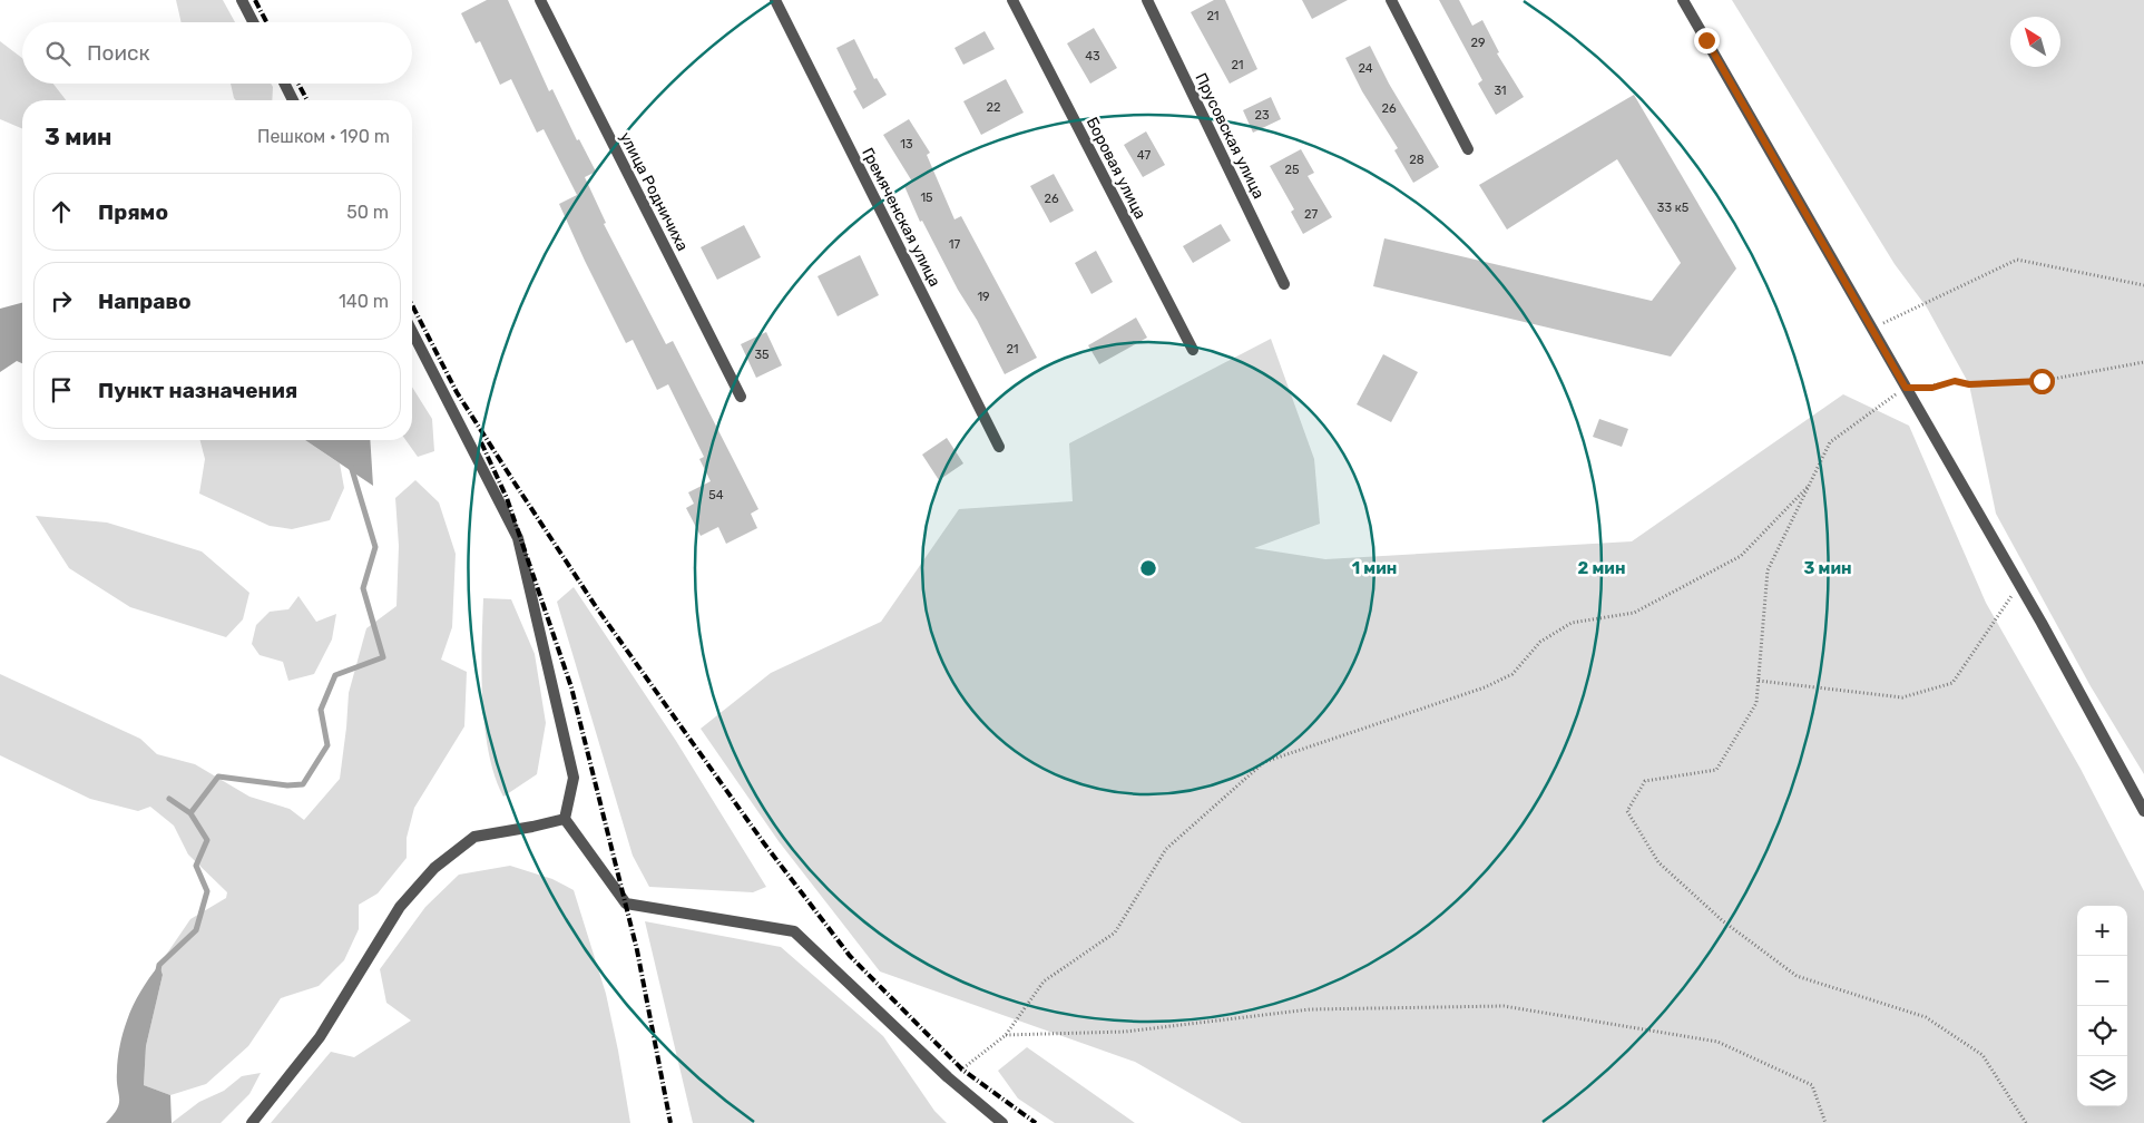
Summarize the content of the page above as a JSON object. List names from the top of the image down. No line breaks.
{"streets":{"street":["Прусовская улица","Боровая улица","улица Родничиха","Гремяченская улица"]},"house_numbers":["21","29","43","21","24","31","22","26","23","13","47","28","25","15","26","33 к5","27","17","19","21","35","54"],"north":"top left","page":{"search":"Поиск","heading":["3 мин","Пешком · 190 m"],"list":[["Прямо","50 m"],["Направо","140 m"],"Пункт назначения"],"map_buttons":["+","−"]},"rings":["1 мин","2 мин","3 мин"]}
